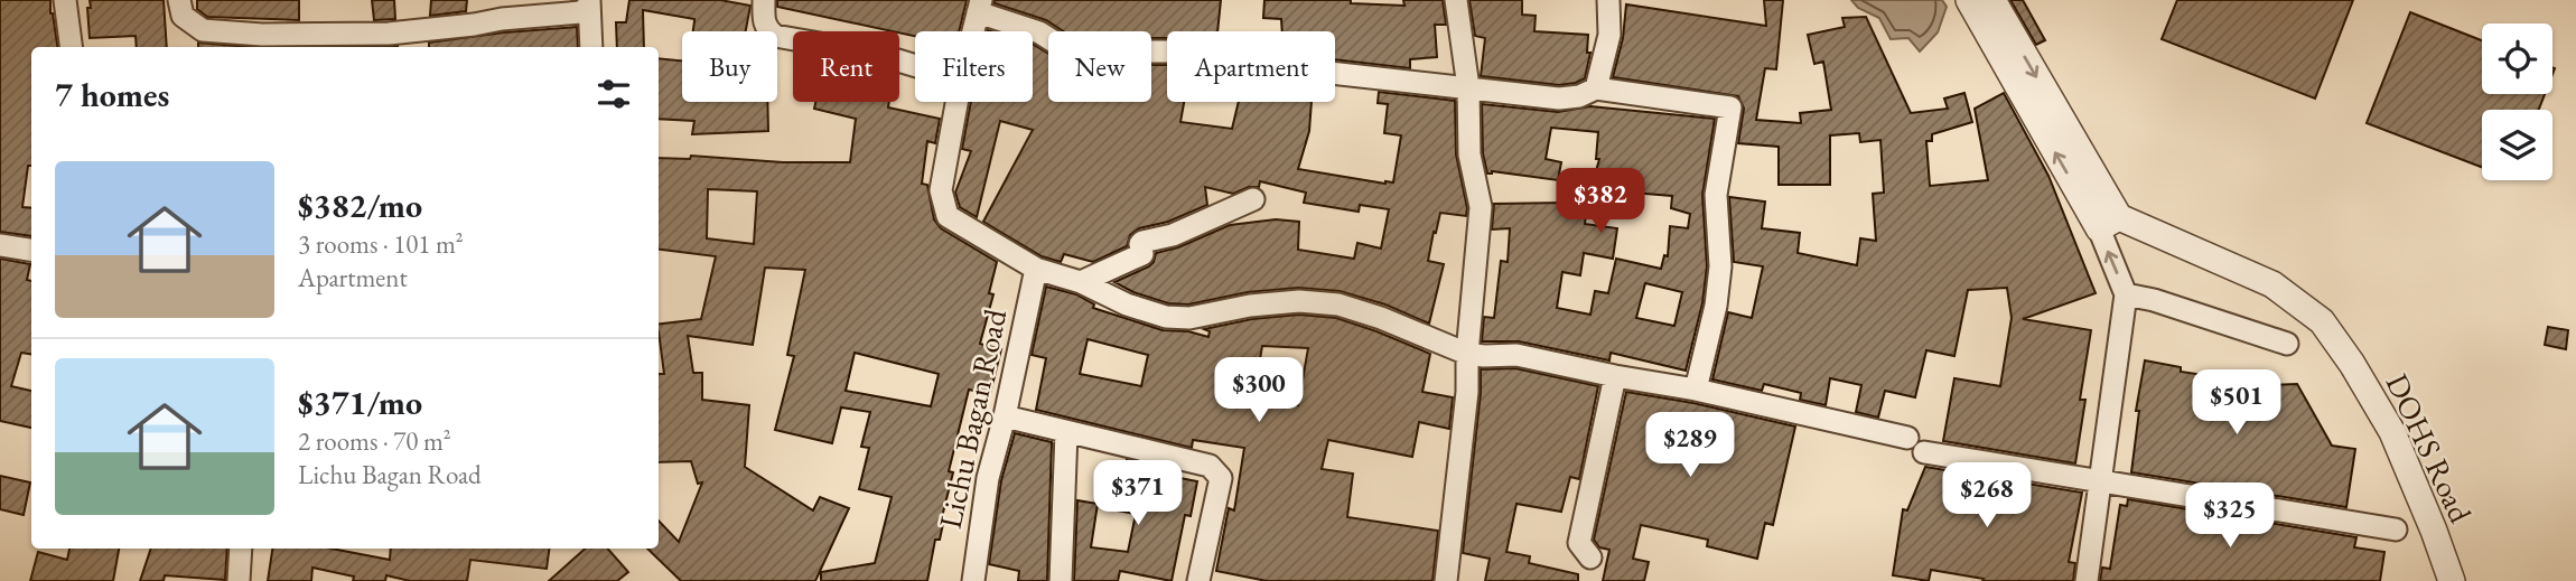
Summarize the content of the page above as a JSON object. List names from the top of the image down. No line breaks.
{"streets":{"street":["Lichu Bagan Road","DOHS Road"]},"page":{"chip":["Buy","Rent","Filters","New","Apartment"],"heading":"7 homes","list":[{"name":"$382/mo","note":"3 rooms · 101 m² · Apartment"},{"name":"$371/mo","note":"2 rooms · 70 m² · Lichu Bagan Road"}],"price":["$382","$300","$501","$289","$371","$268","$325"]}}
